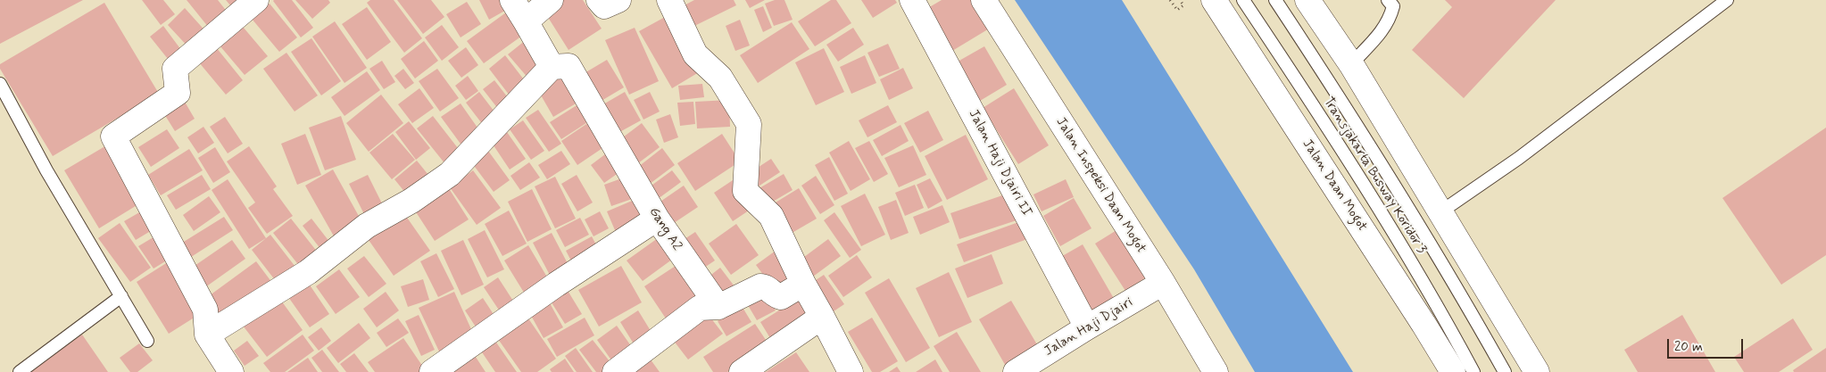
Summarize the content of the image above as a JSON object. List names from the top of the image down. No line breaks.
{"streets":{"main road":["Jalan Haji Djairi II","Jalan Inspeksi Daan Mogot","Jalan Daan Mogot","Gang A2","Jalan Haji Djairi"],"lane":["Transjakarta Busway Koridor 3"]},"crossings":[["Jalan Haji Djairi II","Jalan Haji Djairi"],["Jalan Inspeksi Daan Mogot","Jalan Haji Djairi"]],"scale_bar":"20 m"}
